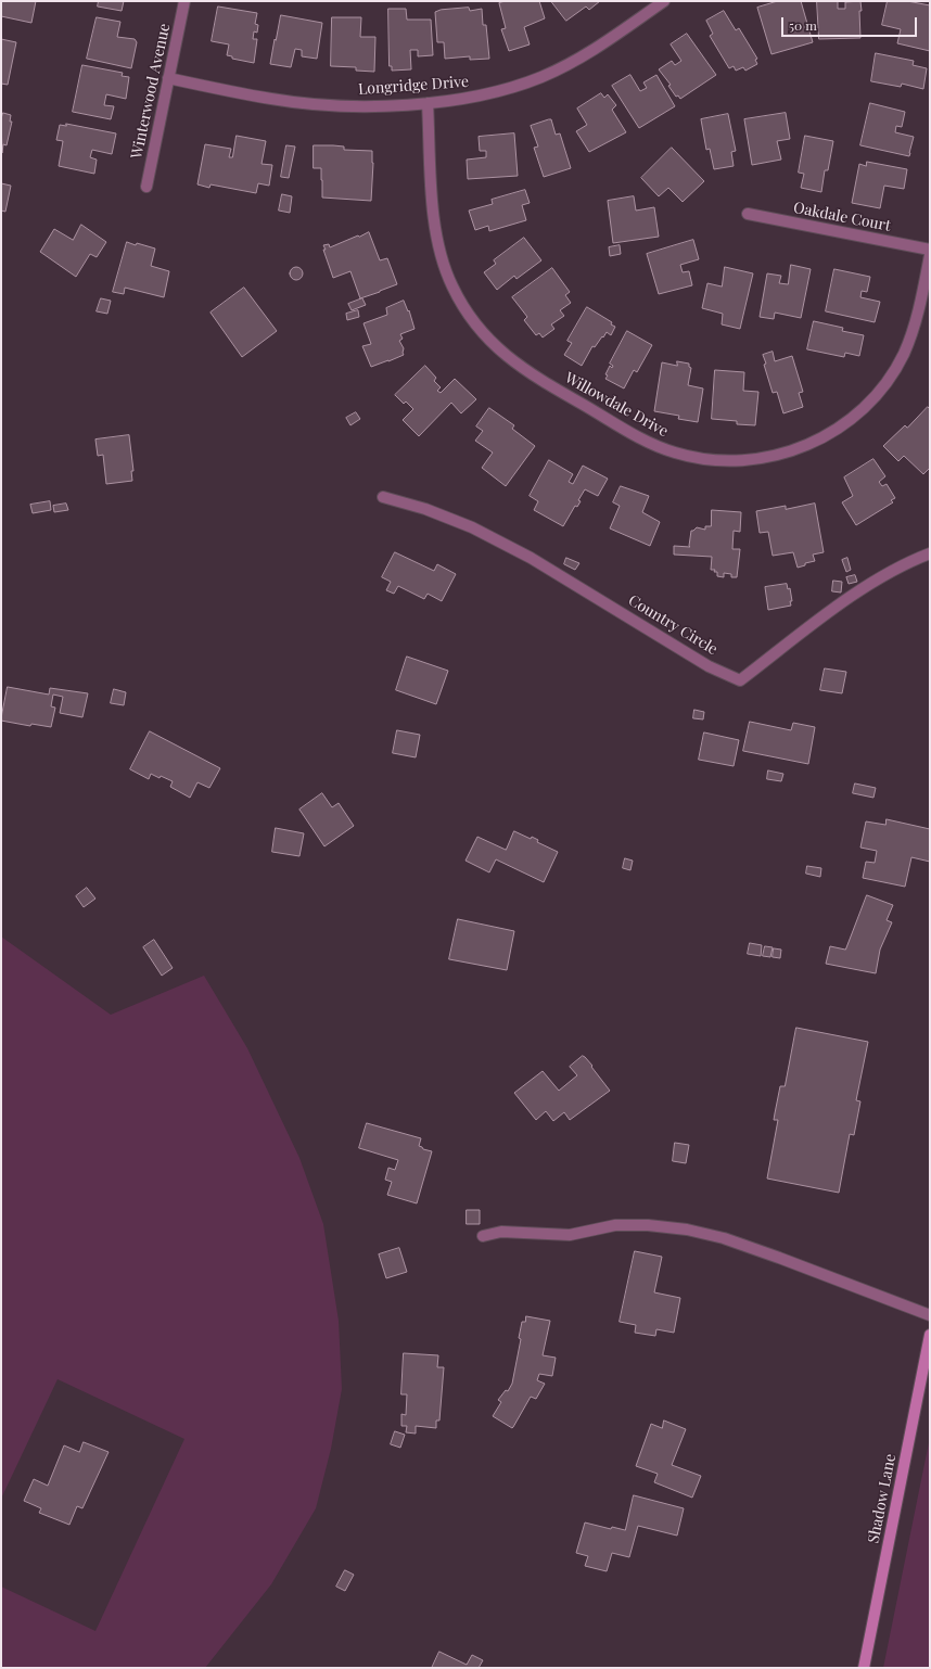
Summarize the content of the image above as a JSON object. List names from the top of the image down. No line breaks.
{"streets":{"street":["Longridge Drive","Winterwood Avenue","Oakdale Court","Willowdale Drive","Country Circle","Shadow Lane"]},"crossings":[["Longridge Drive","Winterwood Avenue"],["Longridge Drive","Willowdale Drive"]],"scale_bar":"50 m"}
